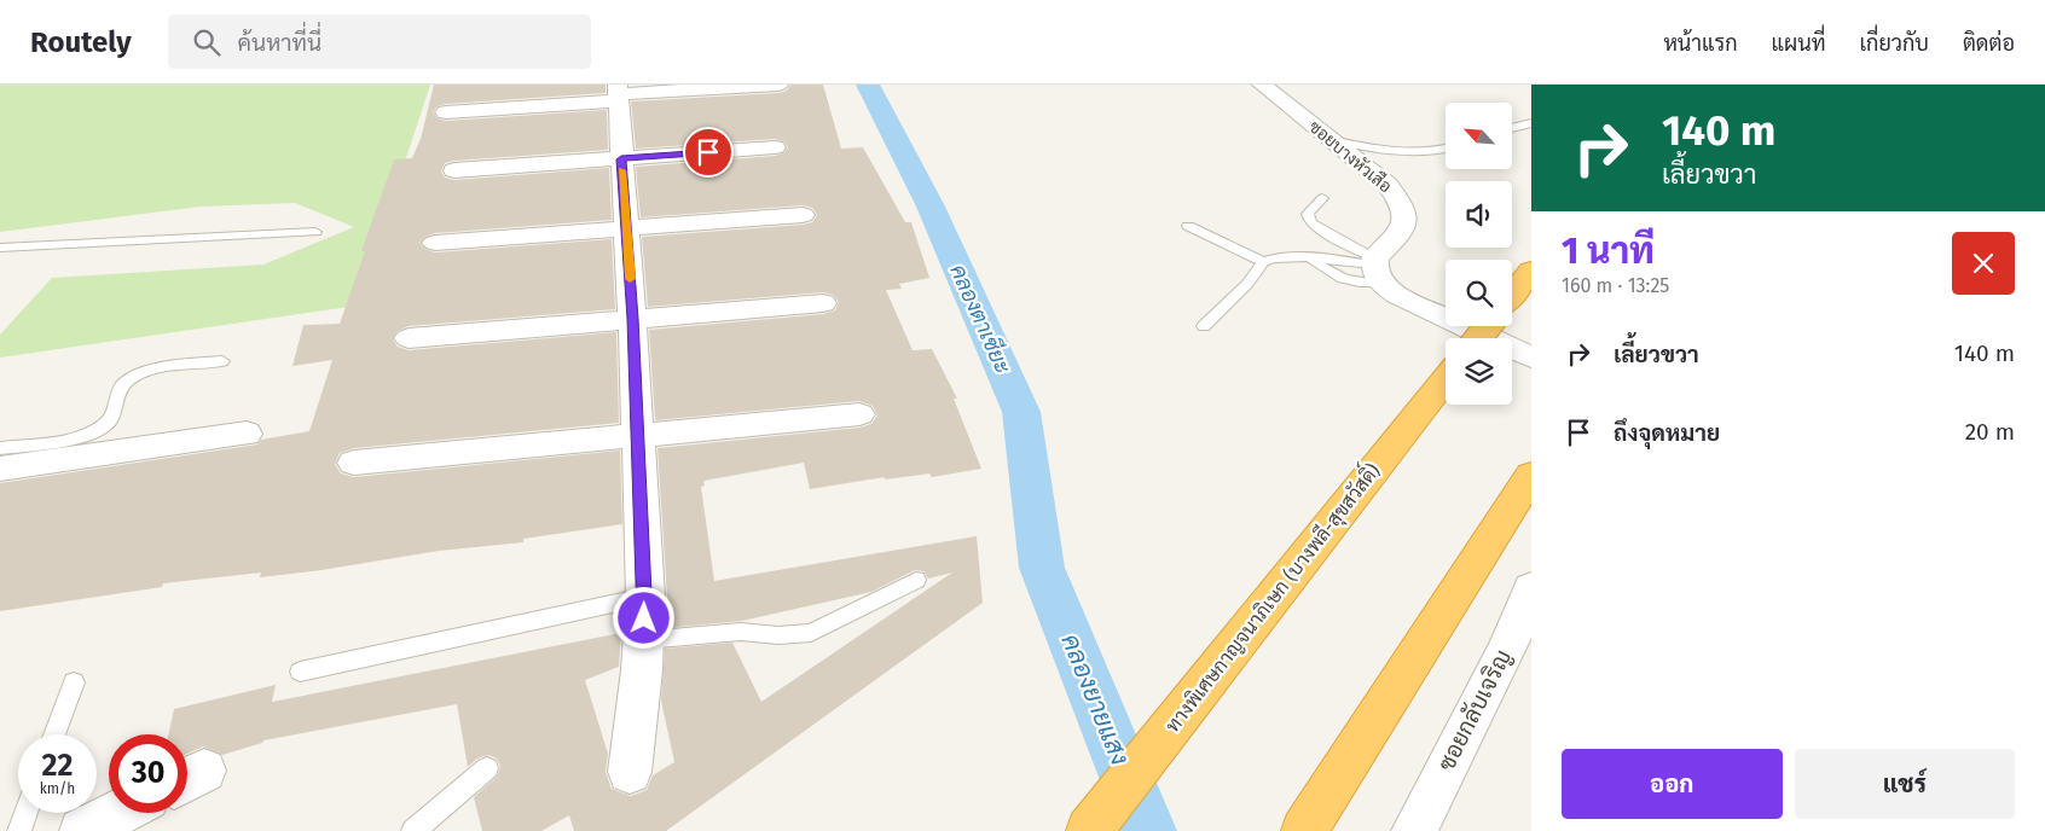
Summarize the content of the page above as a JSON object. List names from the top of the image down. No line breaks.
{"streets":{"highway":["ทางพิเศษกาญจนาภิเษก (บางพลี-สุขสวัสดิ์)"],"street":["ซอยบางหัวเสือ","ซอยกลับเจริญ"]},"water":["คลองตาเซียะ","คลองยายแสง"],"north":"top left","page":{"header":"Routely","search":"ค้นหาที่นี่","nav":["หน้าแรก","แผนที่","เกี่ยวกับ","ติดต่อ"],"turn":["140 m","เลี้ยวขวา"],"heading":["1 นาที","160 m · 13:25"],"list":[{"name":"เลี้ยวขวา","value":"140 m"},{"name":"ถึงจุดหมาย","value":"20 m"}],"speed":"22 km/h","limit":"30","buttons":["ออก","แชร์"]}}
